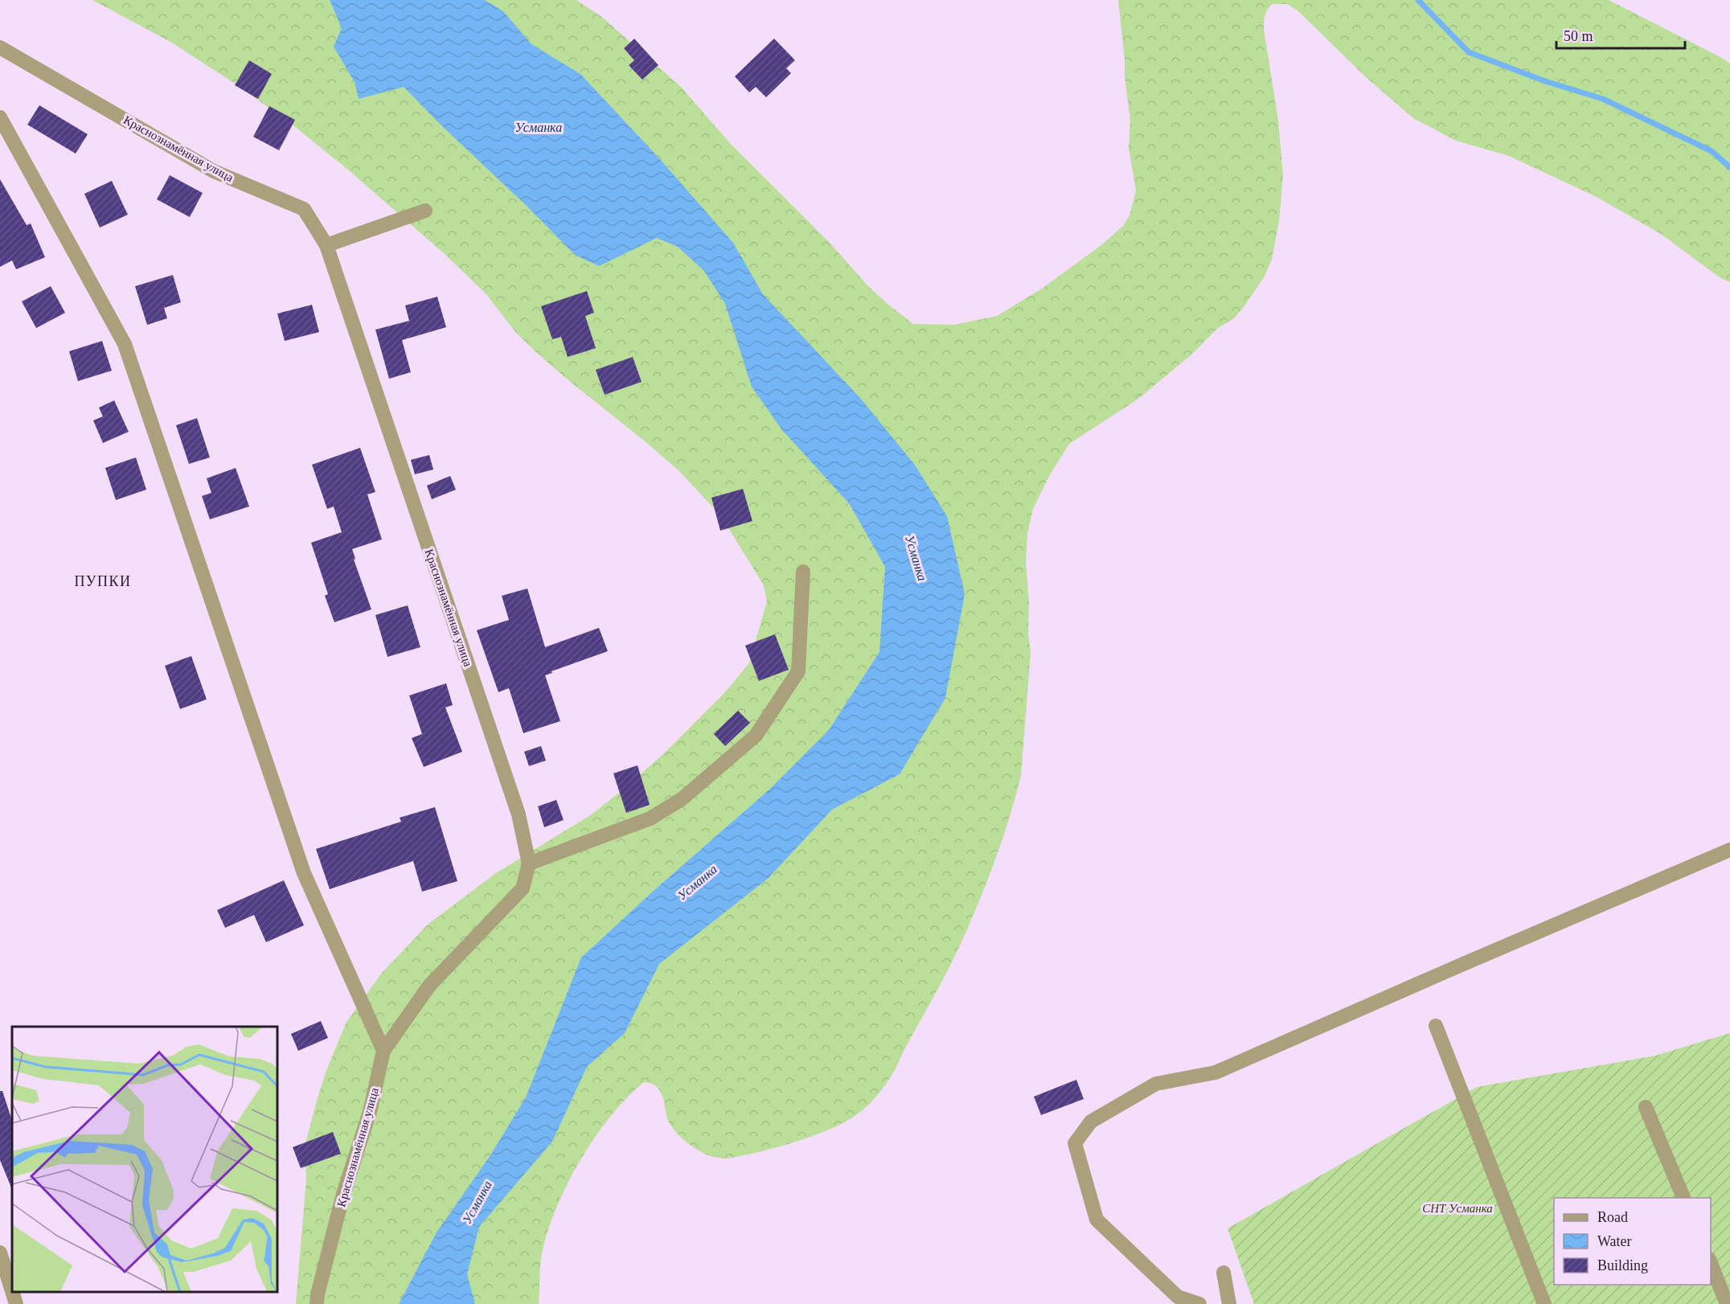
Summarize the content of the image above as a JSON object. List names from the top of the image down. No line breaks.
{"streets":{"street":["Краснознамённая улица"]},"districts":["ПУПКИ"],"water":["Усманка"],"parks":["СНТ Усманка"],"legend":["Road","Water","Building"],"scale_bar":"50 m"}
